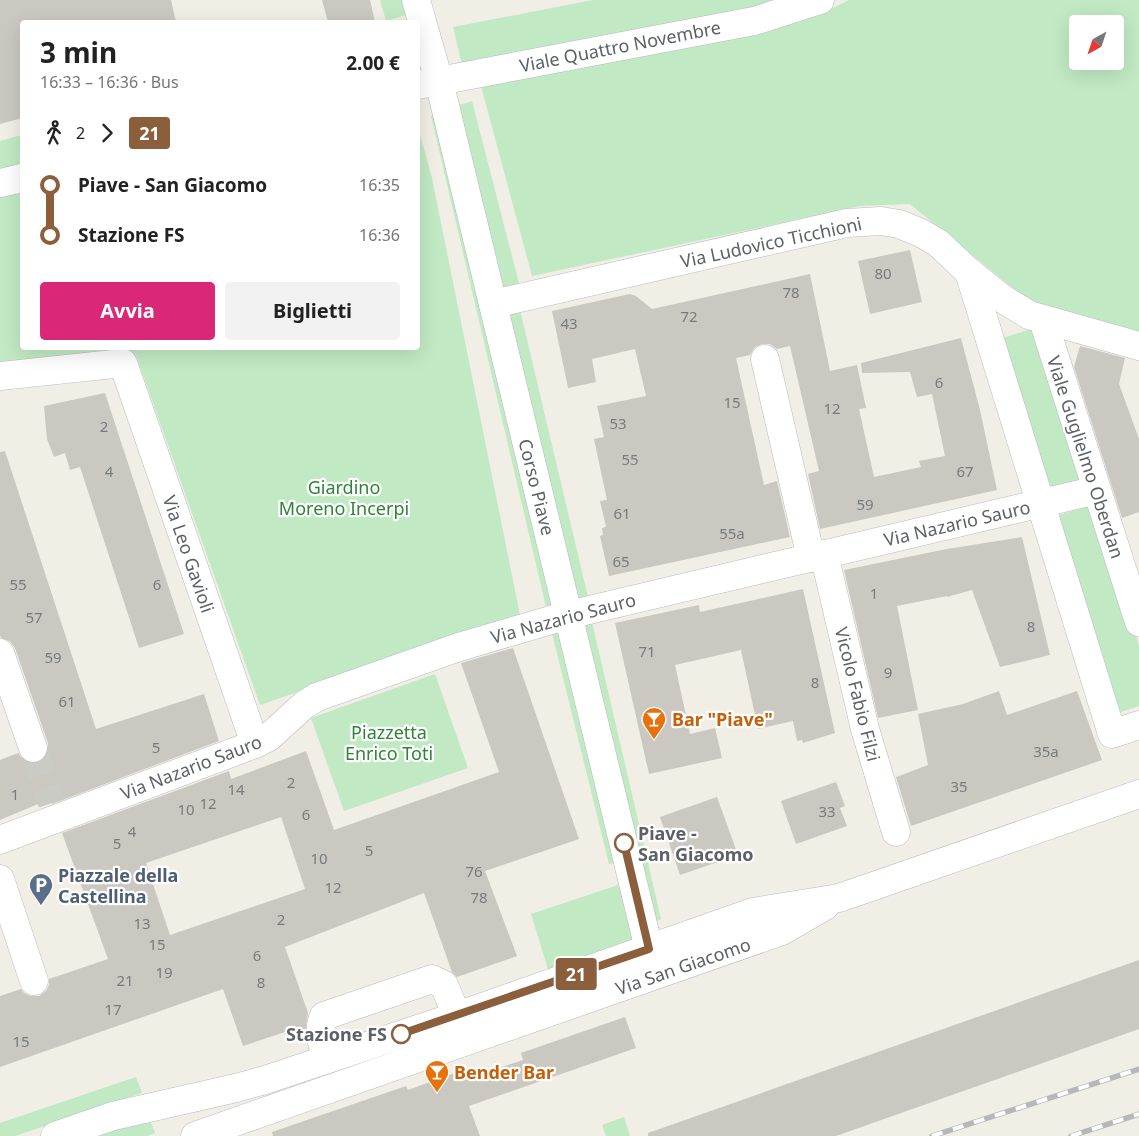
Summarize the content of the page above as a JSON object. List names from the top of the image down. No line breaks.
{"streets":{"street":["Viale Quattro Novembre","Via Ludovico Ticchioni","Viale Guglielmo Oberdan","Corso Piave","Via Nazario Sauro","Via Leo Gavioli","Vicolo Fabio Filzi","Via San Giacomo"]},"crossings":[["Viale Quattro Novembre","Corso Piave"],["Via Ludovico Ticchioni","Viale Guglielmo Oberdan"],["Via Ludovico Ticchioni","Corso Piave"],["Viale Guglielmo Oberdan","Via Nazario Sauro"],["Corso Piave","Via Nazario Sauro"],["Corso Piave","Via San Giacomo"],["Via Nazario Sauro","Via Leo Gavioli"],["Via Nazario Sauro","Vicolo Fabio Filzi"]],"parks":["Giardino Moreno Incerpi","Piazzetta Enrico Toti"],"places":{"bar":["Bar \"Piave\"","Bender Bar"],"other":["Piave - San Giacomo","Stazione FS"],"parking":["Piazzale della Castellina"]},"lines":["bus line 21"],"house_numbers":["80","78","72","43","6","15","12","53","2","55","4","67","59","61","55a","65","55","6","1","57","8","71","59","9","8","61","5","35a","2","35","14","1","12","10","33","6","4","5","5","10","76","12","78","2","13","15","6","19","21","8","17","15"],"north":"bottom left","page":{"on_map":"21","heading":["3 min","16:33 – 16:36 · Bus","2.00 €"],"legs":["2","21"],"list":[{"name":"Piave - San Giacomo","value":"16:35"},{"name":"Stazione FS","value":"16:36"}],"buttons":["Avvia","Biglietti"]}}
